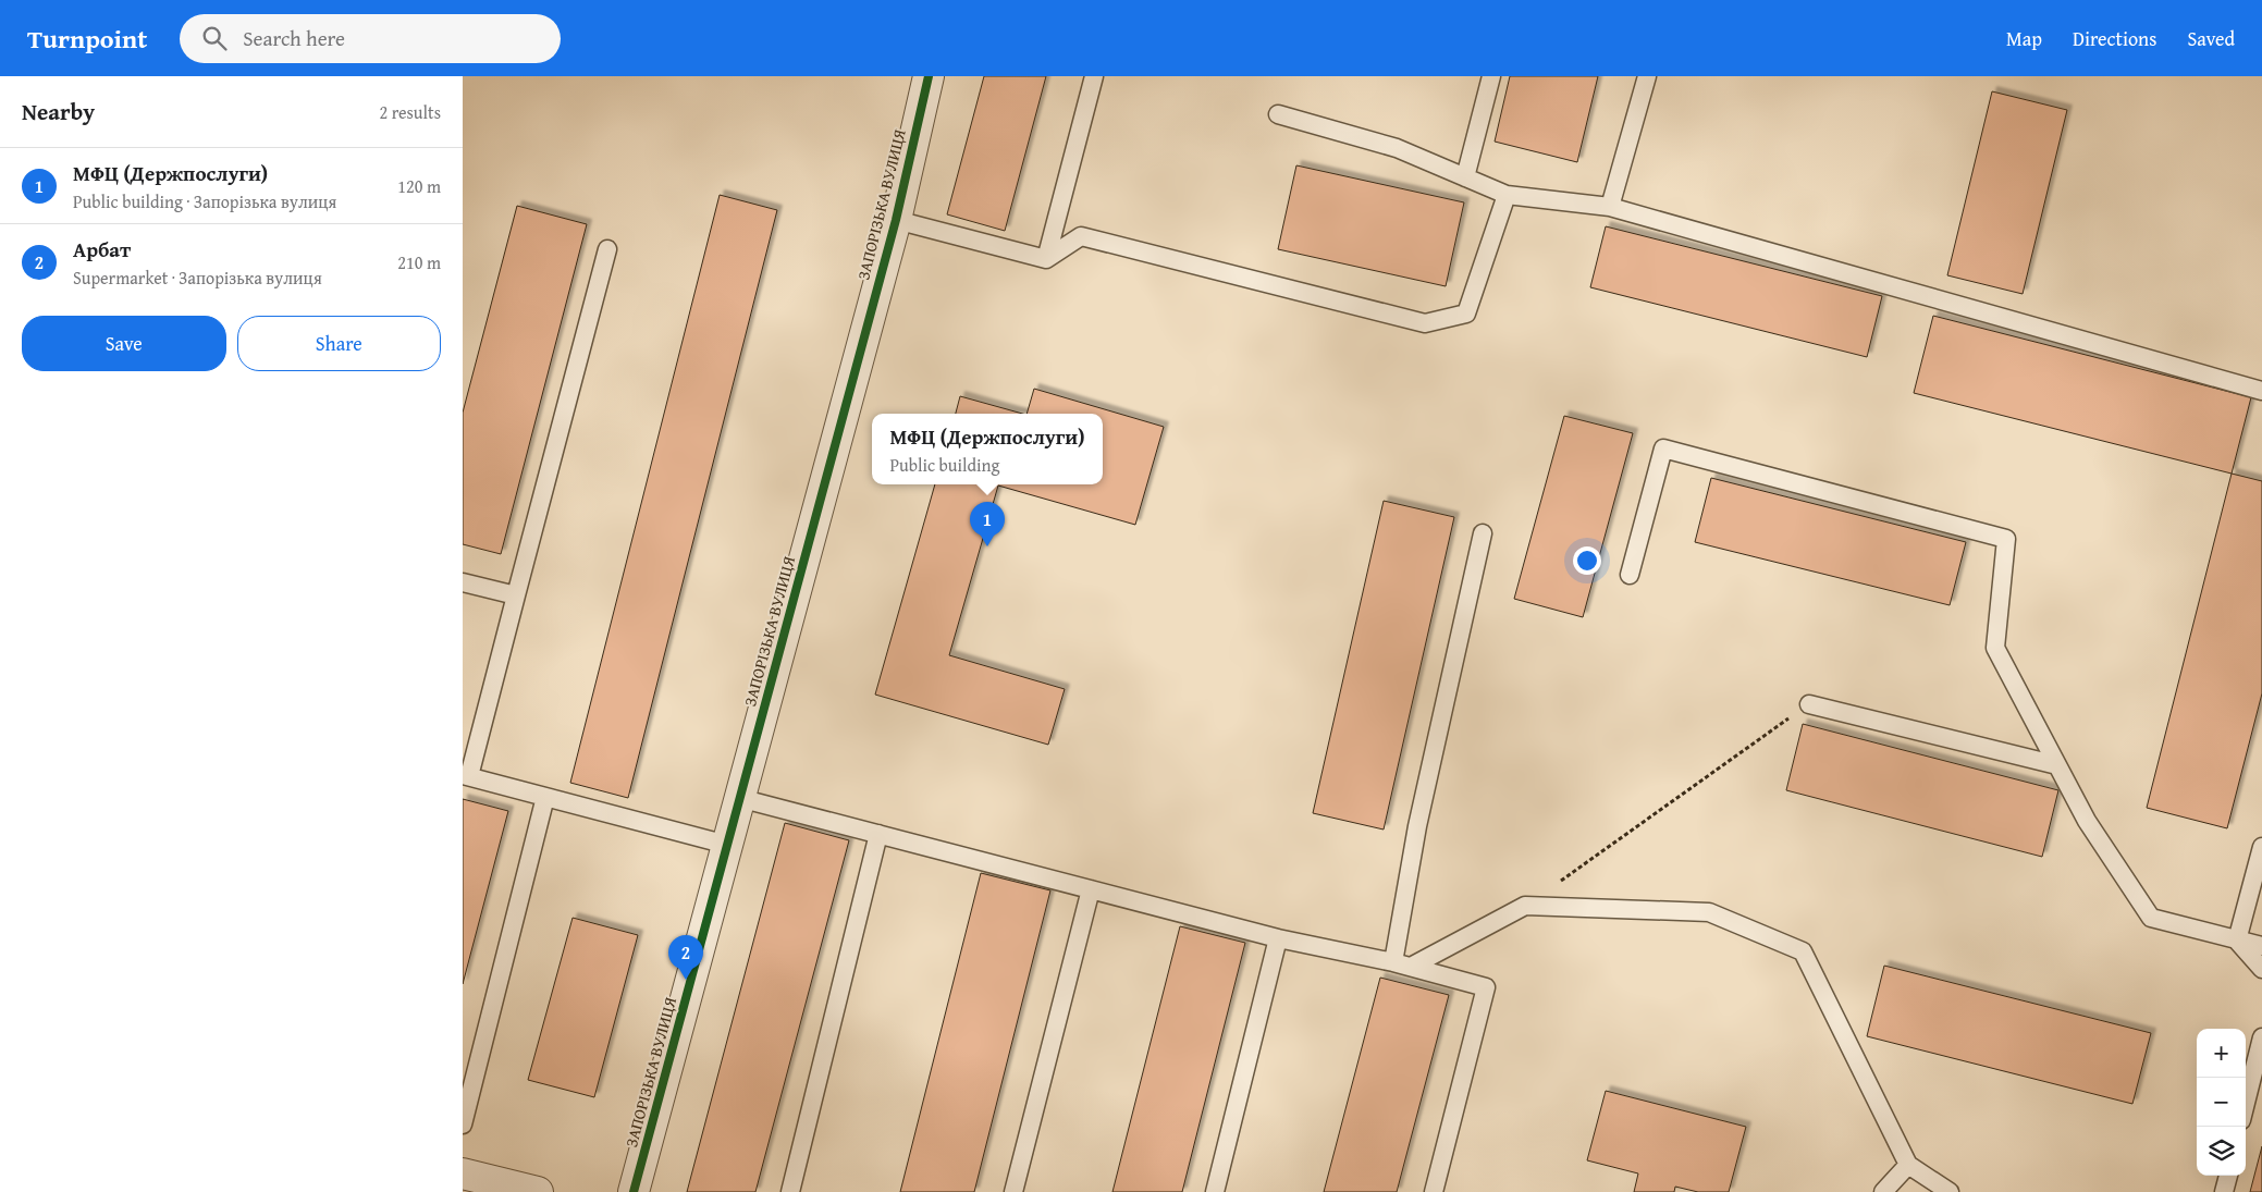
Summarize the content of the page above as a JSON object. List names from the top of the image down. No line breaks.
{"streets":{"street":["ЗАПОРІЗЬКА ВУЛИЦЯ"]},"page":{"header":"Turnpoint","search":"Search here","nav":["Map","Directions","Saved"],"heading":["Nearby","2 results"],"list":[{"mark":"1","name":"МФЦ (Держпослуги)","note":"Public building · Запорізька вулиця","value":"120 m"},{"mark":"2","name":"Арбат","note":"Supermarket · Запорізька вулиця","value":"210 m"}],"buttons":["Save","Share"],"popup":["МФЦ (Держпослуги)","Public building"],"pins":["1","2"],"map_buttons":["+","−"]}}
